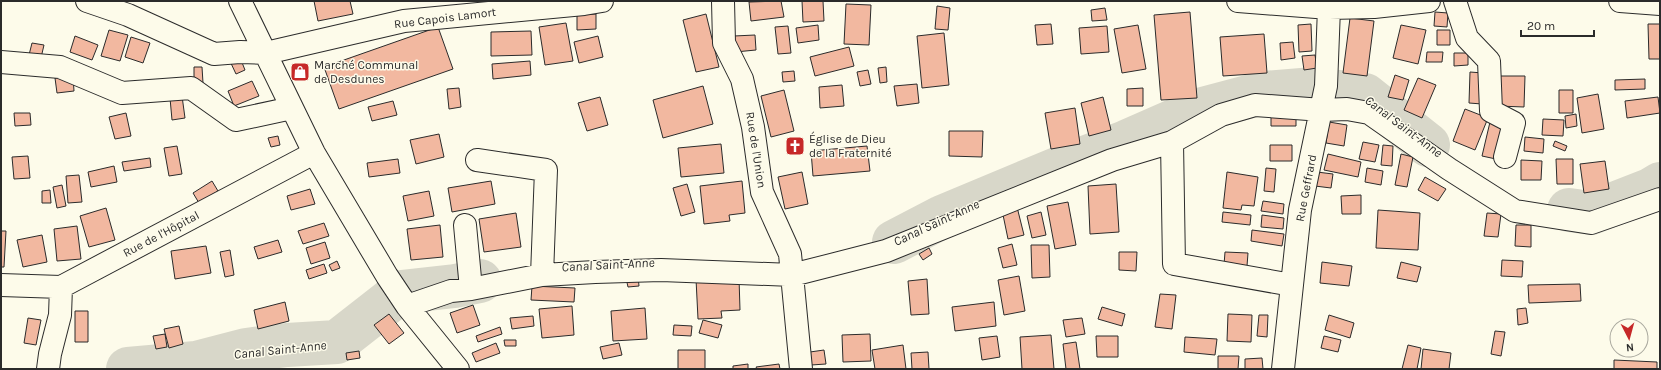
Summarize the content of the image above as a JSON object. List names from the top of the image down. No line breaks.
{"streets":{"street":["Rue Capois Lamort","Rue de l'Union","Rue Geffrard","Rue de l'Hôpital"]},"water":["Canal Saint-Anne"],"places":{"shop":["Marché Communal de Desdunes"],"church":["Église de Dieu de la Fraternité"]},"scale_bar":"20 m","north":"bottom"}
